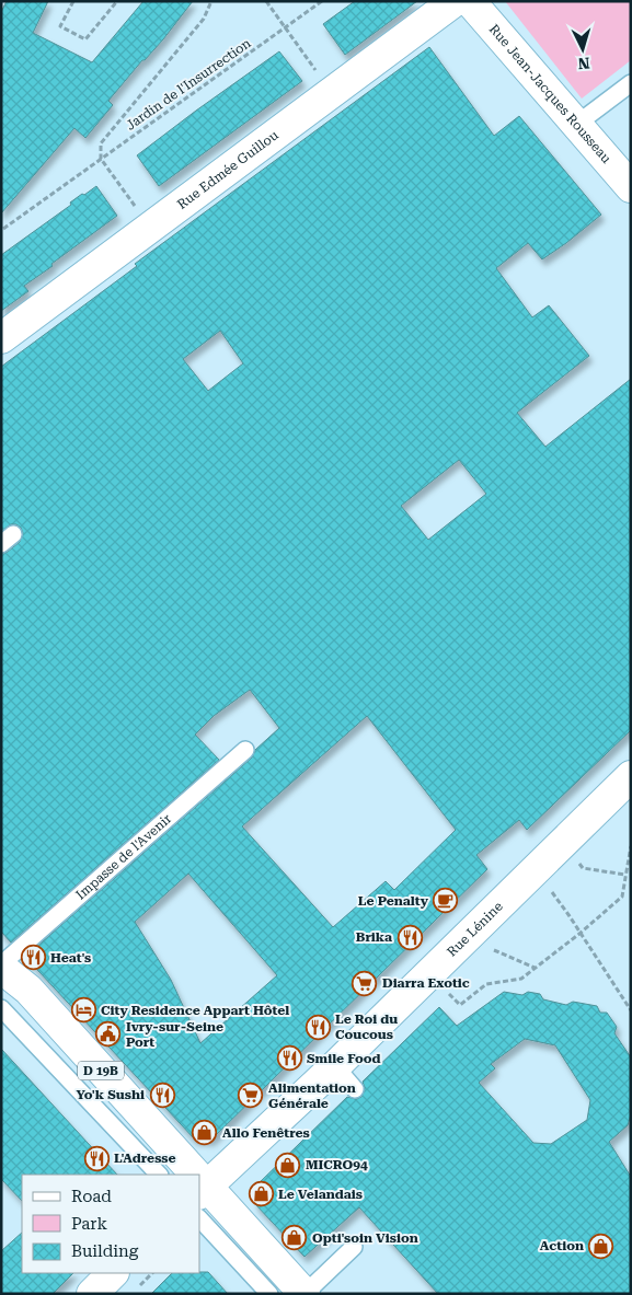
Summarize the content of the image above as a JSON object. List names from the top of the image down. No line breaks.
{"streets":{"main road":["Rue Jean-Jacques Rousseau","Rue Edmée Guillou","Rue Lénine","D 19B"],"lane":["Impasse de l'Avenir"],"path":["Jardin de l'Insurrection"]},"crossings":[["Impasse de l'Avenir","D 19B"],["Rue Lénine","D 19B"]],"places":{"cafe":["Le Penalty"],"restaurant":["Brika","Heat's","Le Roi du Coucous","Smile Food","Yo'k Sushi","L'Adresse"],"supermarket":["Diarra Exotic","Alimentation Générale"],"hotel":["City Residence Appart Hôtel"],"public building":["Ivry-sur-Seine Port"],"shop":["Allo Fenêtres","MICRO94","Le Velandais","Opti'soin Vision","Action"]},"legend":["Road","Park","Building"],"north":"bottom"}
